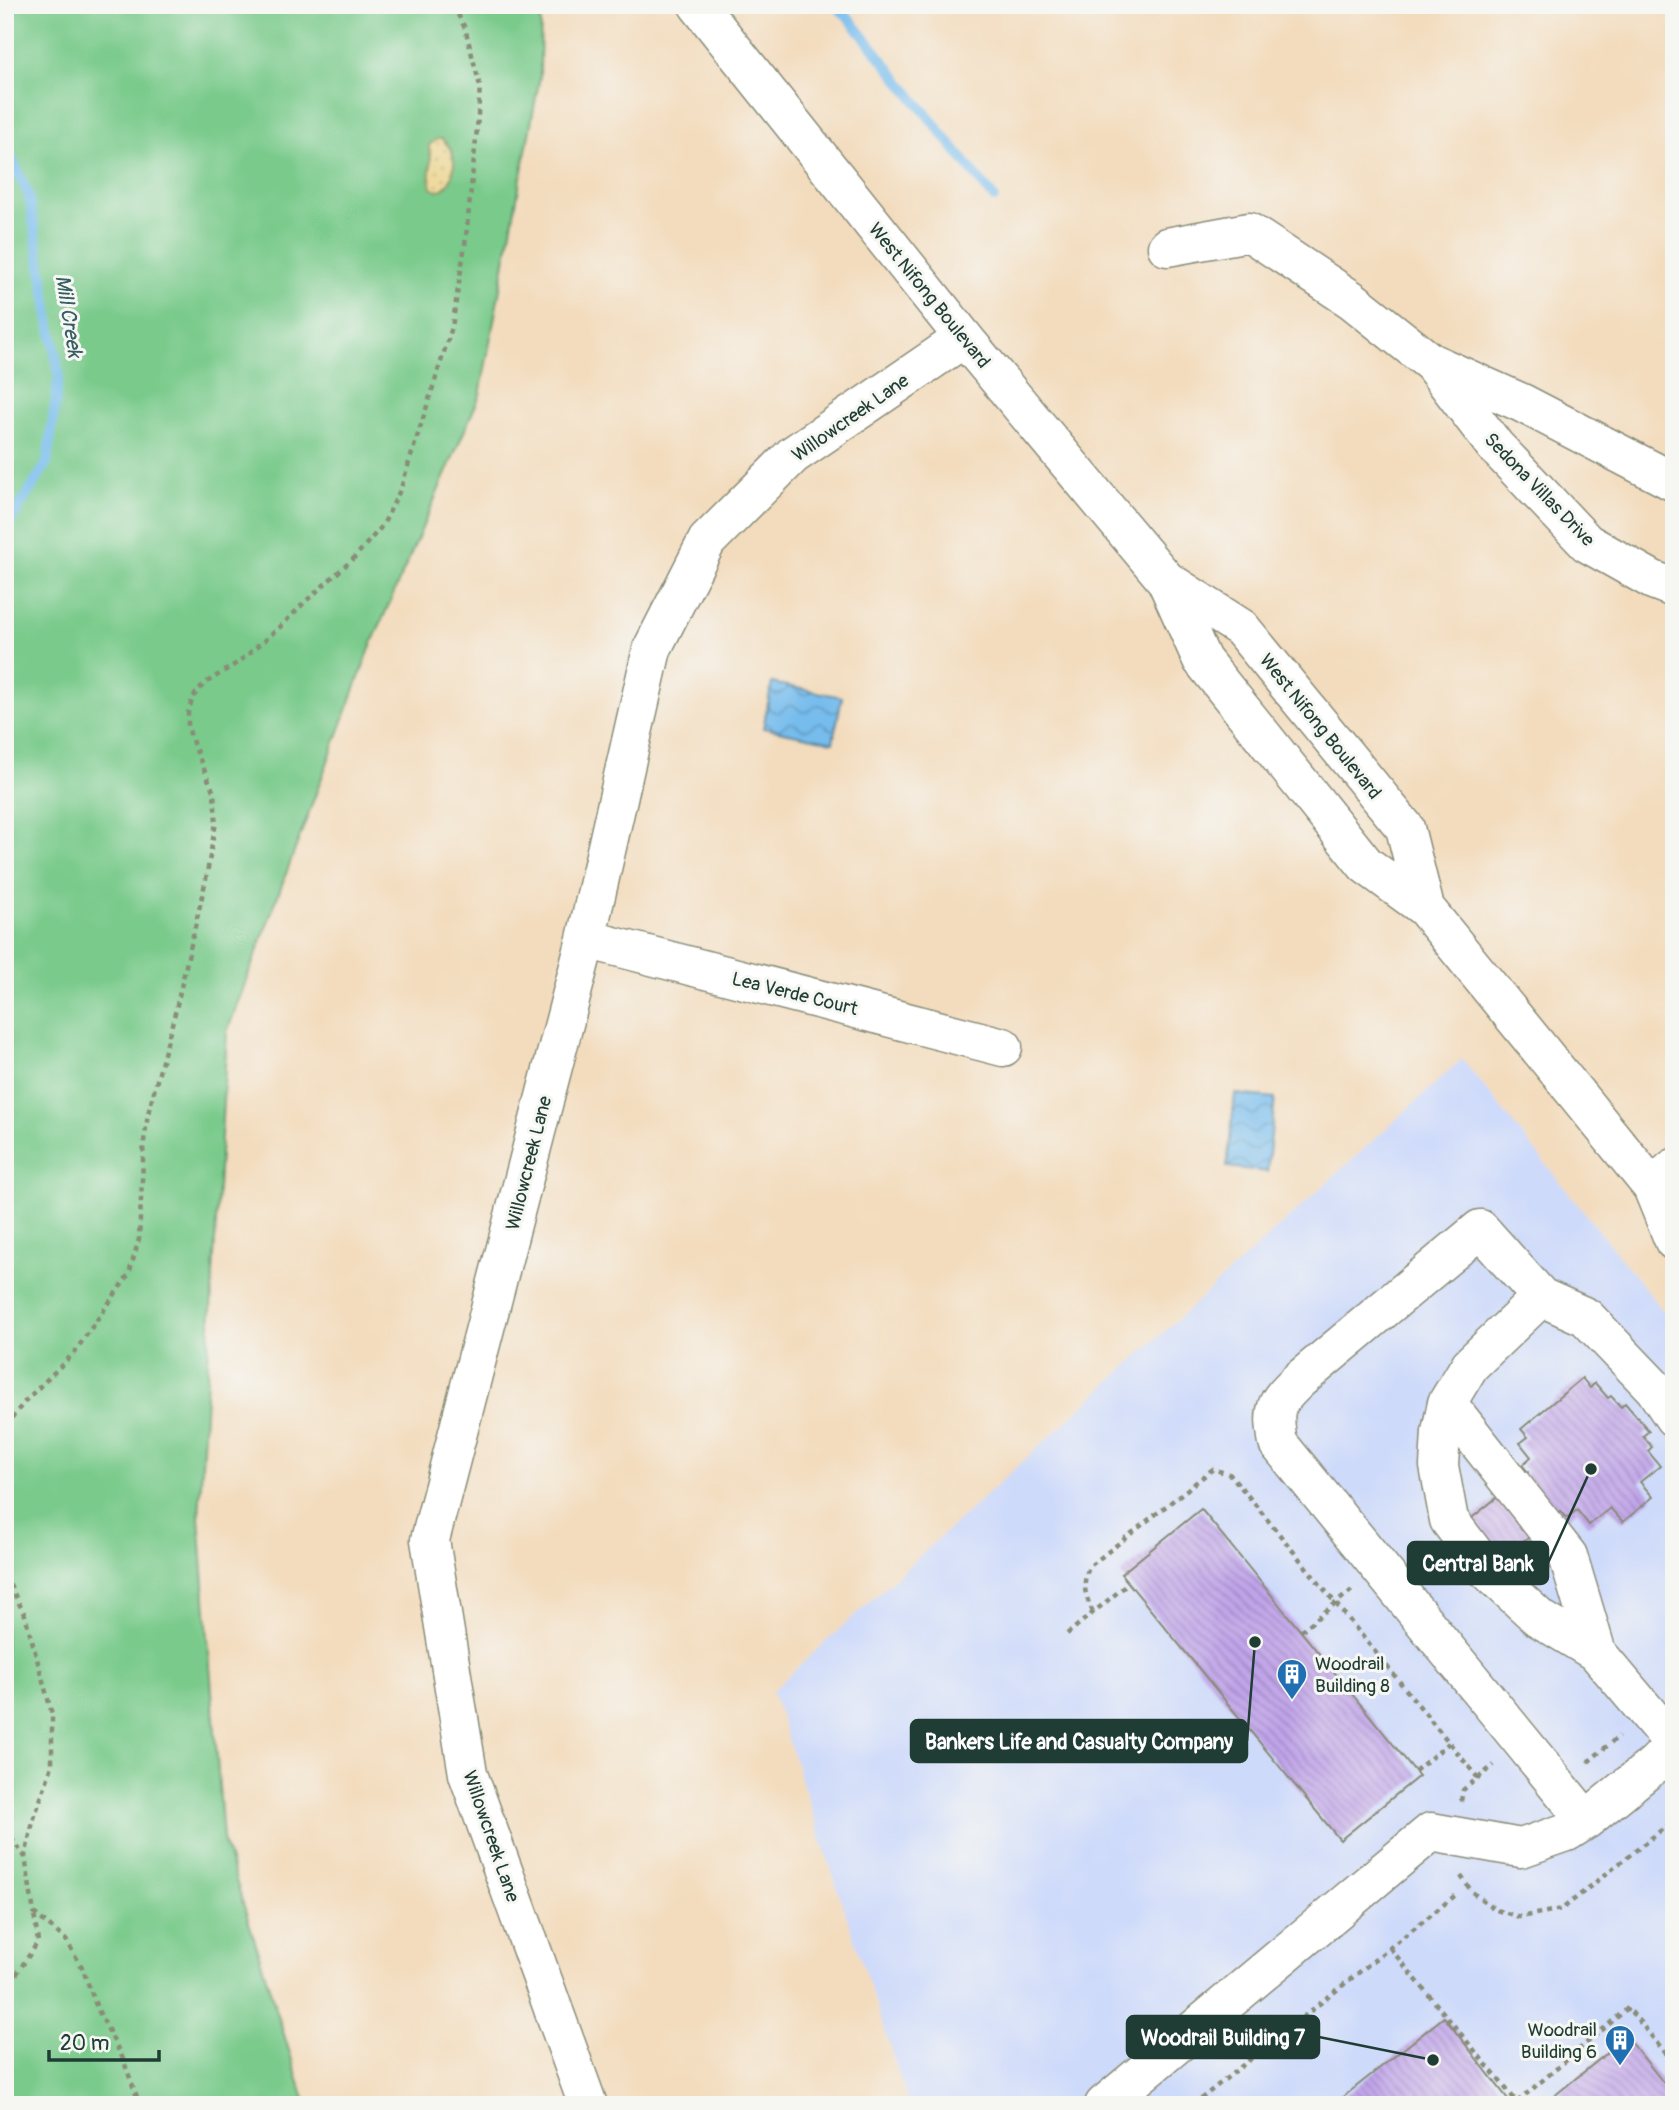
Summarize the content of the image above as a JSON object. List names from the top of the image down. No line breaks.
{"streets":{"street":["West Nifong Boulevard","Willowcreek Lane","Sedona Villas Drive","Lea Verde Court"]},"crossings":[["West Nifong Boulevard","Willowcreek Lane"],["Willowcreek Lane","Lea Verde Court"]],"water":["Mill Creek"],"places":{"other":["Central Bank","Bankers Life and Casualty Company","Woodrail Building 7"],"building":["Woodrail Building 8","Woodrail Building 6"]},"scale_bar":"20 m"}
